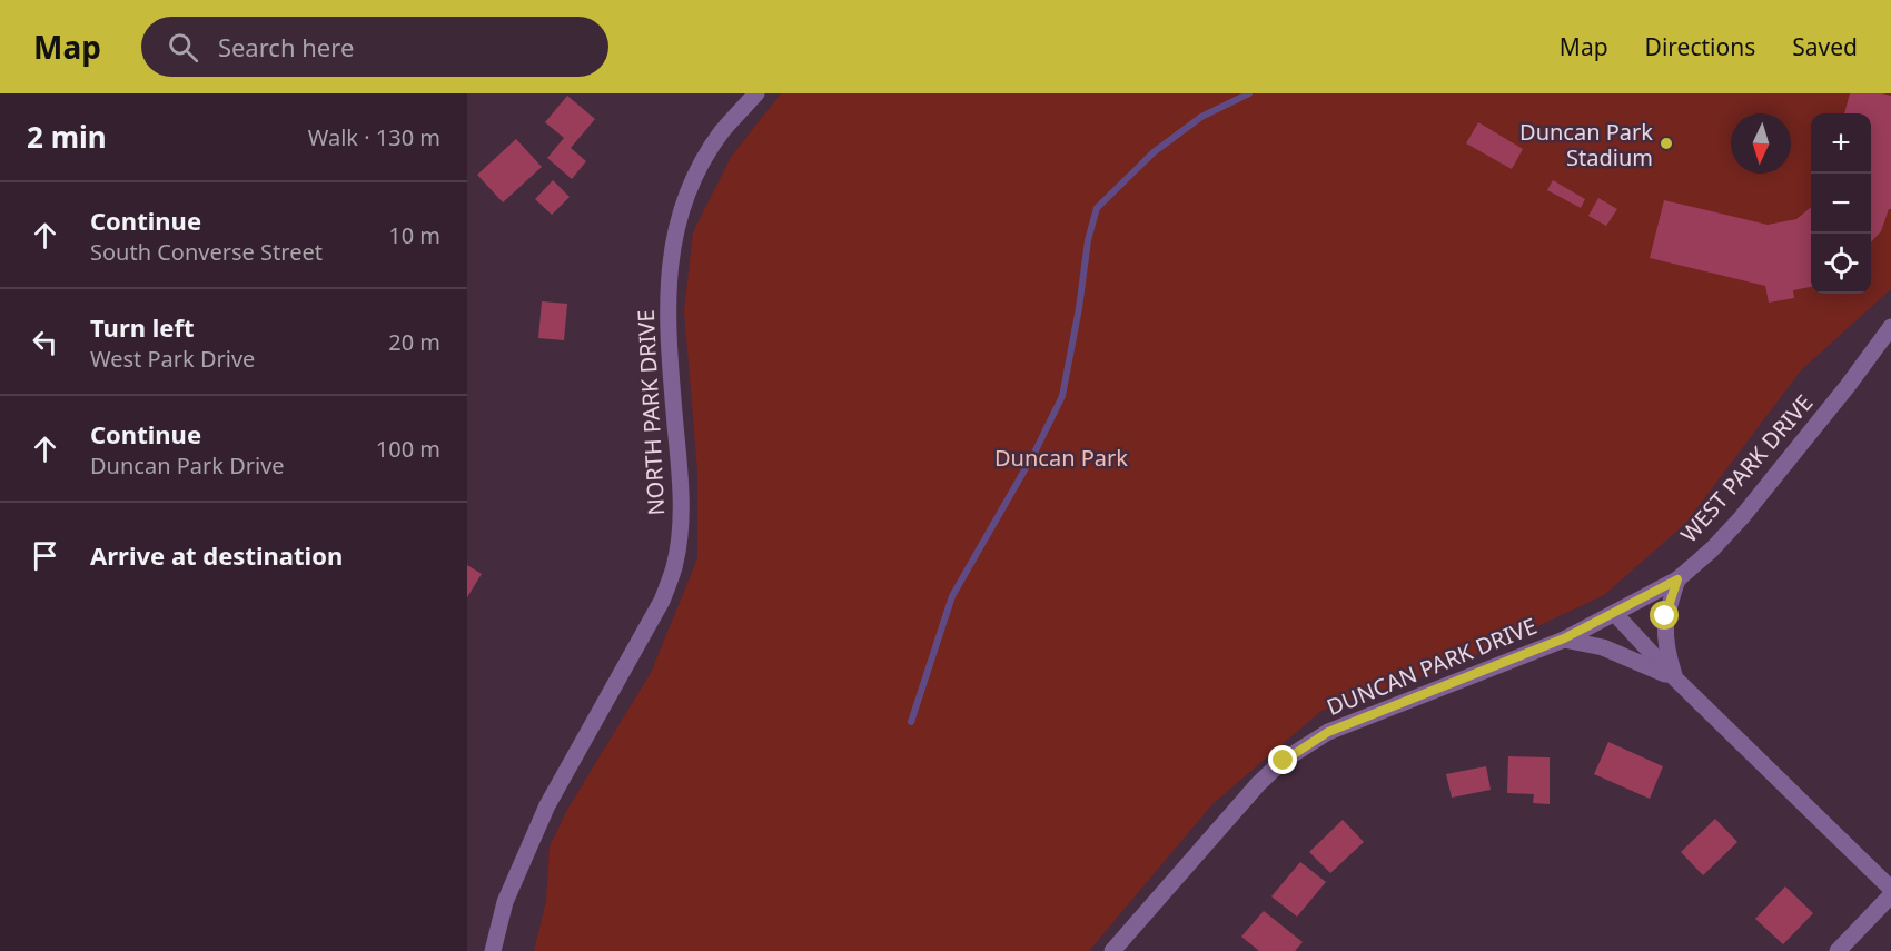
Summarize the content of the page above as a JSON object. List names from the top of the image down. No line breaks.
{"streets":{"street":["NORTH PARK DRIVE","WEST PARK DRIVE","DUNCAN PARK DRIVE"]},"crossings":[["WEST PARK DRIVE","DUNCAN PARK DRIVE"]],"parks":["Duncan Park"],"places":["Duncan Park Stadium"],"north":"bottom","page":{"header":"Map","search":"Search here","nav":["Map","Directions","Saved"],"heading":["2 min","Walk · 130 m"],"map_buttons":["+","−"],"list":[["Continue","South Converse Street","10 m"],["Turn left","West Park Drive","20 m"],["Continue","Duncan Park Drive","100 m"],"Arrive at destination"]}}
